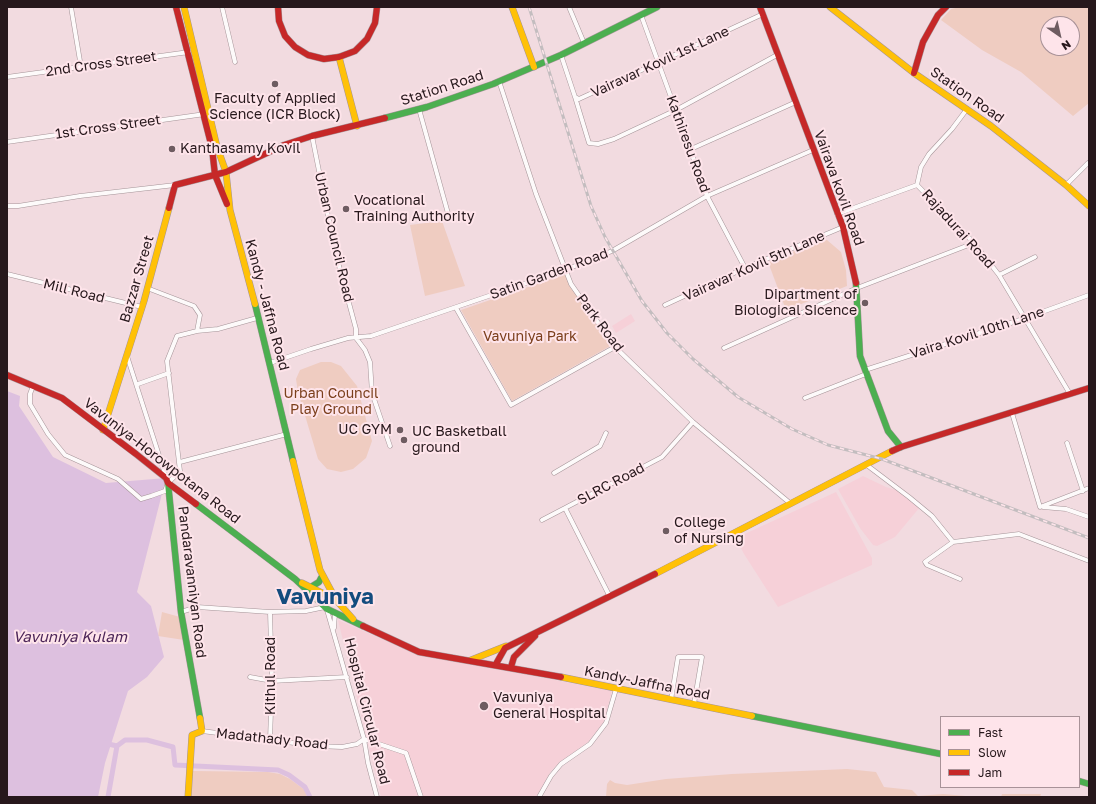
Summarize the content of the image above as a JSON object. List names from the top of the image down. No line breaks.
{"streets":{"main road":["Station Road","Vairava kovil Road","Bazzar Street","Kandy - Jaffna Road","Vavuniya-Horowpotana Road","Pandaravanniyan Road","Kandy-Jaffna Road","Hospital Circular Road"],"street":["Vairavar Kovil 1st Lane","2nd Cross Street","1st Cross Street","Kathiresu Road","Rajadurai Road","Urban Council Road","Vairavar Kovil 5th Lane","Satin Garden Road","Mill Road","Park Road","Vaira Kovil 10th Lane","SLRC Road","Kithul Road","Madathady Road"]},"crossings":[["Vairavar Kovil 1st Lane","Station Road"],["Vairavar Kovil 1st Lane","Kathiresu Road"],["Vairavar Kovil 1st Lane","Vairava kovil Road"],["2nd Cross Street","Kandy - Jaffna Road"],["Station Road","Kathiresu Road"],["Station Road","Rajadurai Road"],["Station Road","Urban Council Road"],["Station Road","Kandy - Jaffna Road"],["Station Road","Park Road"],["1st Cross Street","Kandy - Jaffna Road"],["Kathiresu Road","Vairavar Kovil 5th Lane"],["Kathiresu Road","Satin Garden Road"],["Vairava kovil Road","Vairavar Kovil 5th Lane"],["Vairava kovil Road","Satin Garden Road"],["Vairava kovil Road","Vaira Kovil 10th Lane"],["Rajadurai Road","Vaira Kovil 10th Lane"],["Urban Council Road","Satin Garden Road"],["Satin Garden Road","Kandy - Jaffna Road"],["Satin Garden Road","Park Road"],["Bazzar Street","Mill Road"],["Bazzar Street","Vavuniya-Horowpotana Road"],["Kandy - Jaffna Road","Vavuniya-Horowpotana Road"],["Kandy - Jaffna Road","Kandy-Jaffna Road"],["Kandy - Jaffna Road","Hospital Circular Road"],["Park Road","SLRC Road"],["Vavuniya-Horowpotana Road","Pandaravanniyan Road"],["Vavuniya-Horowpotana Road","Kandy-Jaffna Road"],["Vavuniya-Horowpotana Road","Hospital Circular Road"],["Pandaravanniyan Road","Madathady Road"],["Kithul Road","Madathady Road"],["Kandy-Jaffna Road","Hospital Circular Road"],["Hospital Circular Road","Madathady Road"]],"districts":["Vavuniya"],"water":["Vavuniya Kulam"],"parks":["Vavuniya Park","Urban Council Play Ground"],"places":["Faculty of Applied Science (ICR Block)","Kanthasamy Kovil","Vocational Training Authority","Dipartment of Biological Sicence","UC GYM","UC Basketball ground","College of Nursing","Vavuniya General Hospital"],"legend":["Fast","Slow","Jam"],"north":"bottom right"}
